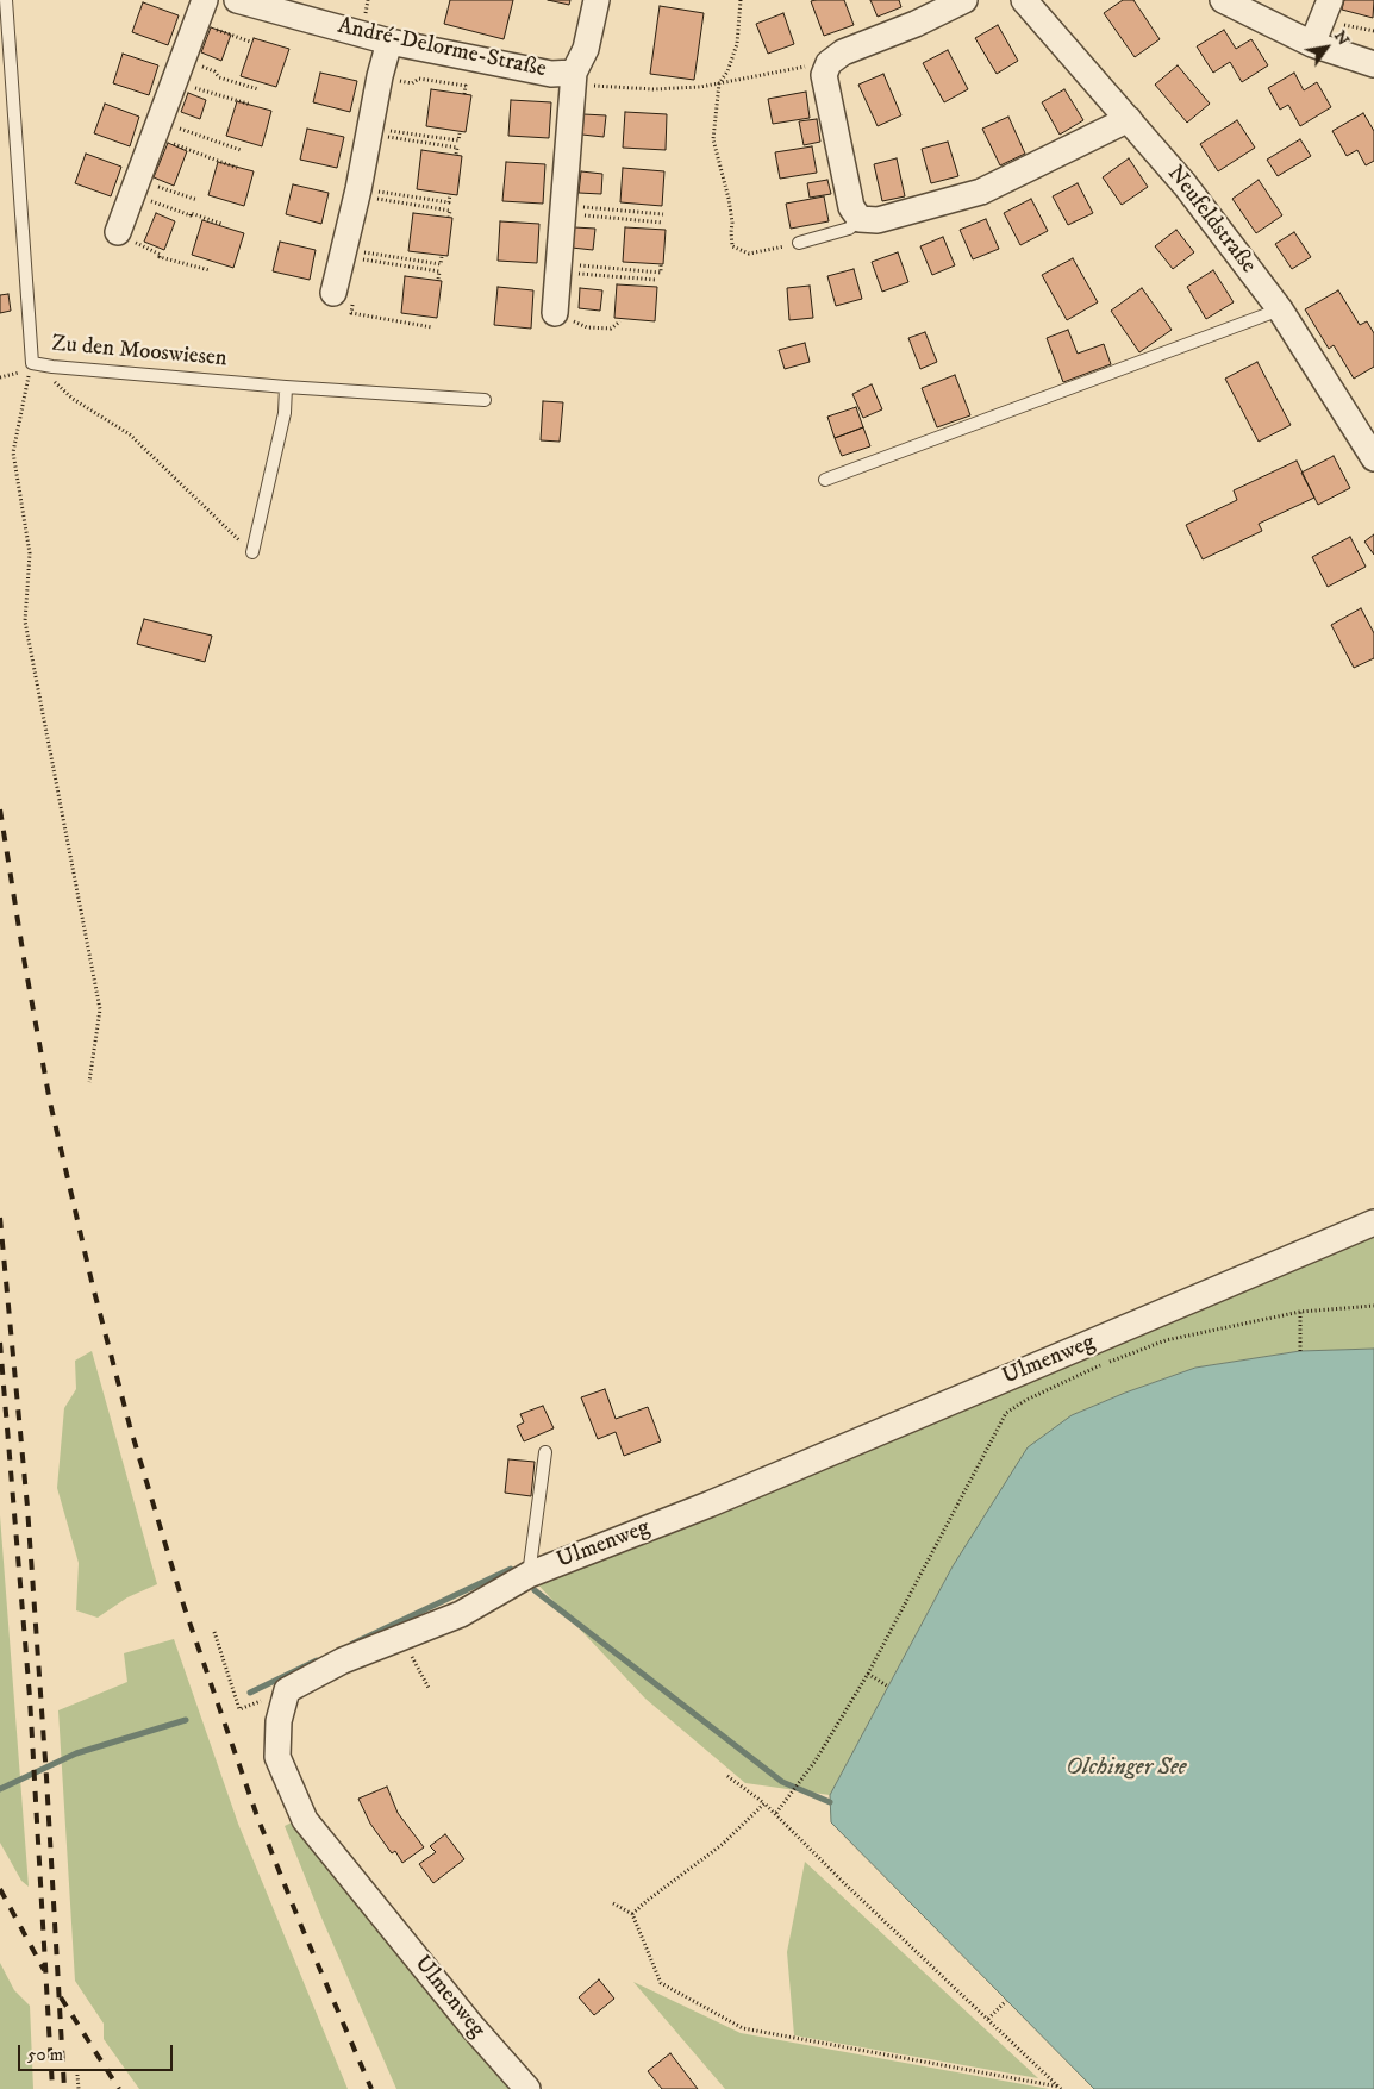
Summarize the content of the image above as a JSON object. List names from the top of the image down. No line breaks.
{"streets":{"street":["André-Delorme-Straße","Neufeldstraße","Ulmenweg"],"lane":["Zu den Mooswiesen"]},"water":["Olchinger See"],"scale_bar":"50 m","north":"top right"}
